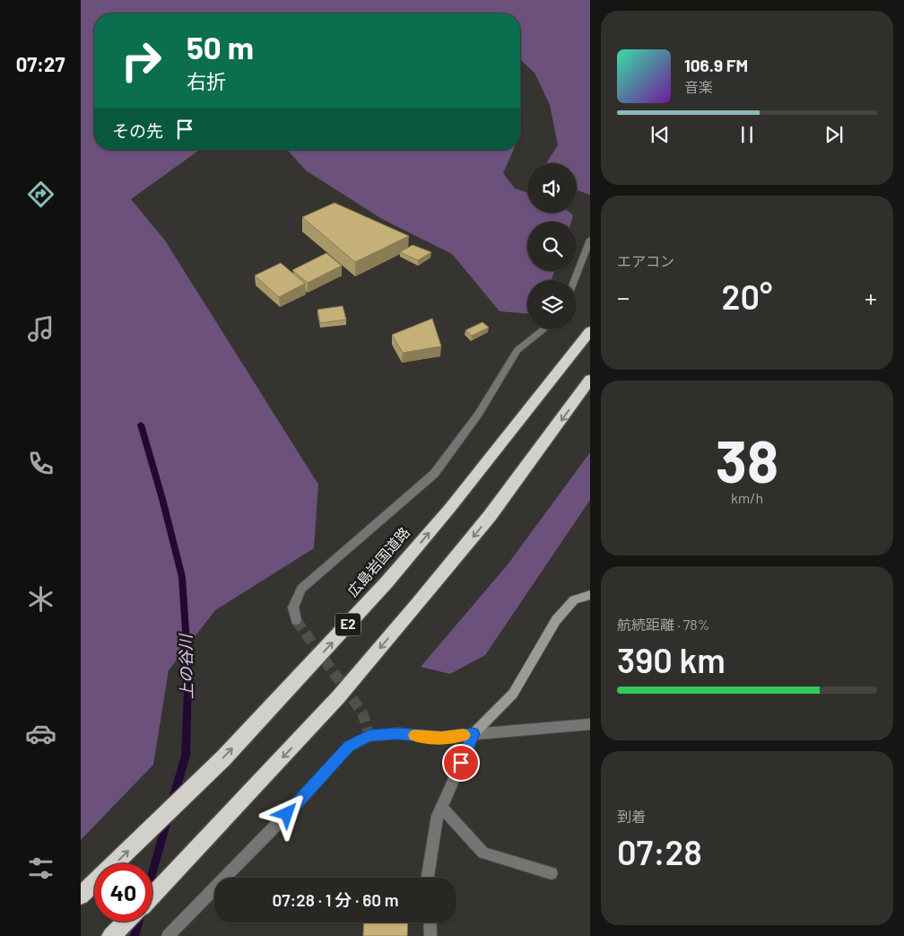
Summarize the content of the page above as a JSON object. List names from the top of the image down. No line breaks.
{"streets":{"highway":["広島岩国道路","E2"]},"water":["上の谷川"],"page":{"tabs":"07:27","turn":["50 m","右折"],"song":["106.9 FM","音楽"],"then":"その先","tile":["エアコン",["38","km/h"],["航続距離 · 78%","390 km"],["到着","07:28"]],"heat":["−","20°","+"],"limit":"40","trip":"07:28 · 1 分 · 60 m"}}
